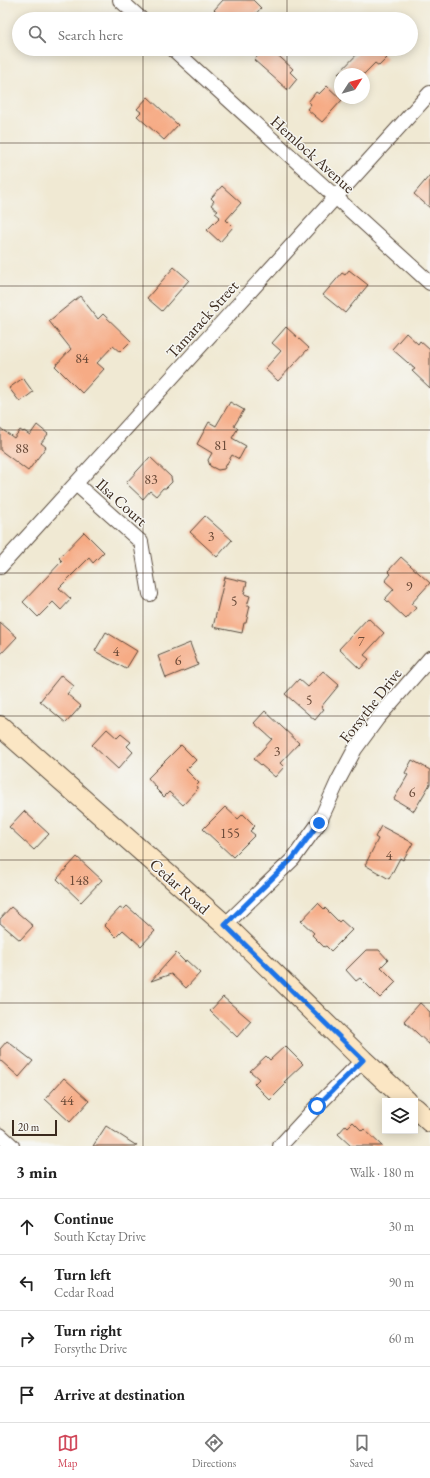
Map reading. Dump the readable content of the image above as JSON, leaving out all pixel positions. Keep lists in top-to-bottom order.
{
  "streets": {
    "street": [
      "Hemlock Avenue",
      "Tamarack Street",
      "Ilsa Court",
      "Forsythe Drive",
      "Cedar Road"
    ]
  },
  "crossings": [
    ["Hemlock Avenue", "Tamarack Street"],
    ["Tamarack Street", "Ilsa Court"],
    ["Forsythe Drive", "Cedar Road"]
  ],
  "house_numbers": [
    "84",
    "81",
    "88",
    "83",
    "3",
    "9",
    "5",
    "7",
    "4",
    "6",
    "5",
    "3",
    "6",
    "155",
    "4",
    "148",
    "44"
  ],
  "scale_bar": "20 m",
  "north": "top right",
  "page": {
    "search": "Search here",
    "scale": "20 m",
    "heading": ["3 min", "Walk · 180 m"],
    "list": [
      ["Continue", "South Ketay Drive", "30 m"],
      ["Turn left", "Cedar Road", "90 m"],
      ["Turn right", "Forsythe Drive", "60 m"],
      "Arrive at destination"
    ],
    "nav": ["Map", "Directions", "Saved"]
  }
}
